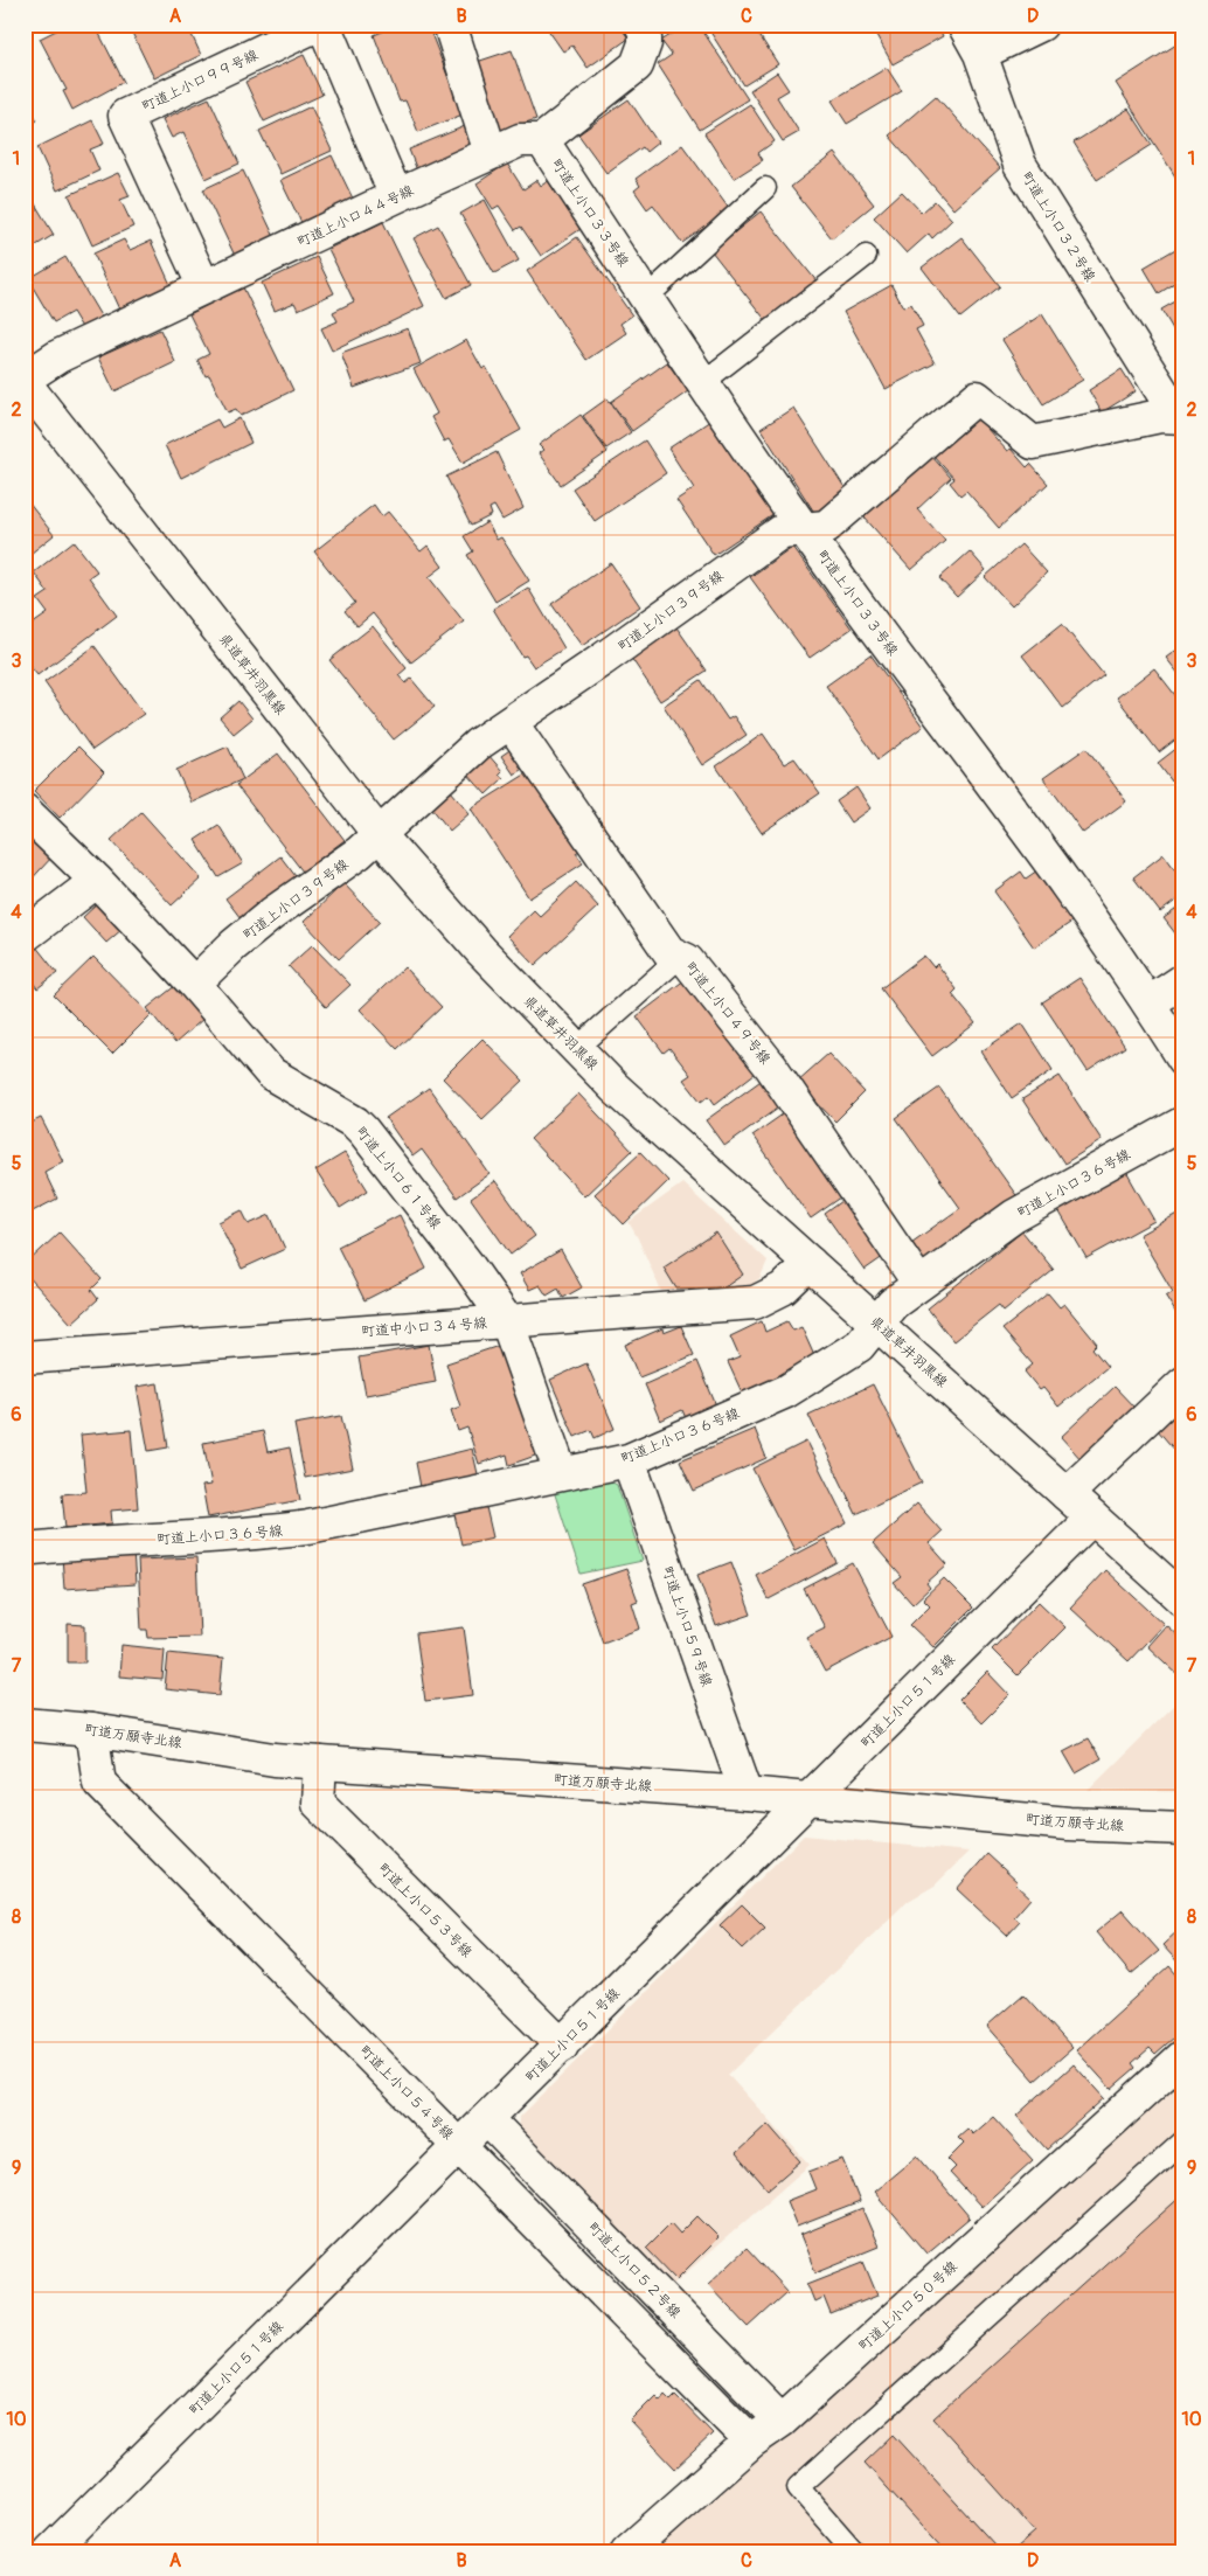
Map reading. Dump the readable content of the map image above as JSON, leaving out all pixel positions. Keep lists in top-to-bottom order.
{
  "streets": {
    "street": [
      "町道上小口９９号線",
      "町道上小口３３号線",
      "町道上小口４４号線",
      "町道上小口３２号線",
      "町道上小口３９号線",
      "県道草井羽黒線",
      "町道上小口４９号線",
      "町道上小口６１号線",
      "町道上小口３６号線",
      "町道中小口３４号線",
      "町道上小口５９号線",
      "町道上小口５１号線",
      "町道万願寺北線",
      "町道上小口５３号線",
      "町道上小口５４号線",
      "町道上小口５２号線",
      "町道上小口５０号線"
    ]
  },
  "crossings": [
    ["町道上小口９９号線", "町道上小口４４号線"],
    ["町道上小口３３号線", "町道上小口４４号線"],
    ["町道上小口３３号線", "町道上小口３９号線"],
    ["町道上小口３９号線", "県道草井羽黒線"],
    ["町道上小口３９号線", "町道上小口４９号線"],
    ["町道上小口３９号線", "町道上小口６１号線"],
    ["県道草井羽黒線", "町道上小口３６号線"],
    ["県道草井羽黒線", "町道中小口３４号線"],
    ["県道草井羽黒線", "町道上小口５１号線"],
    ["町道上小口４９号線", "町道上小口３６号線"],
    ["町道上小口６１号線", "町道上小口３６号線"],
    ["町道上小口６１号線", "町道中小口３４号線"],
    ["町道上小口３６号線", "町道上小口５９号線"],
    ["町道上小口５９号線", "町道万願寺北線"],
    ["町道上小口５１号線", "町道万願寺北線"],
    ["町道上小口５１号線", "町道上小口５３号線"],
    ["町道上小口５１号線", "町道上小口５４号線"],
    ["町道上小口５１号線", "町道上小口５２号線"],
    ["町道万願寺北線", "町道上小口５３号線"],
    ["町道万願寺北線", "町道上小口５４号線"],
    ["町道上小口５４号線", "町道上小口５０号線"],
    ["町道上小口５２号線", "町道上小口５０号線"]
  ],
  "grid": {
    "columns": [
      "A",
      "B",
      "C",
      "D"
    ],
    "rows": [
      "1",
      "2",
      "3",
      "4",
      "5",
      "6",
      "7",
      "8",
      "9",
      "10"
    ]
  }
}
